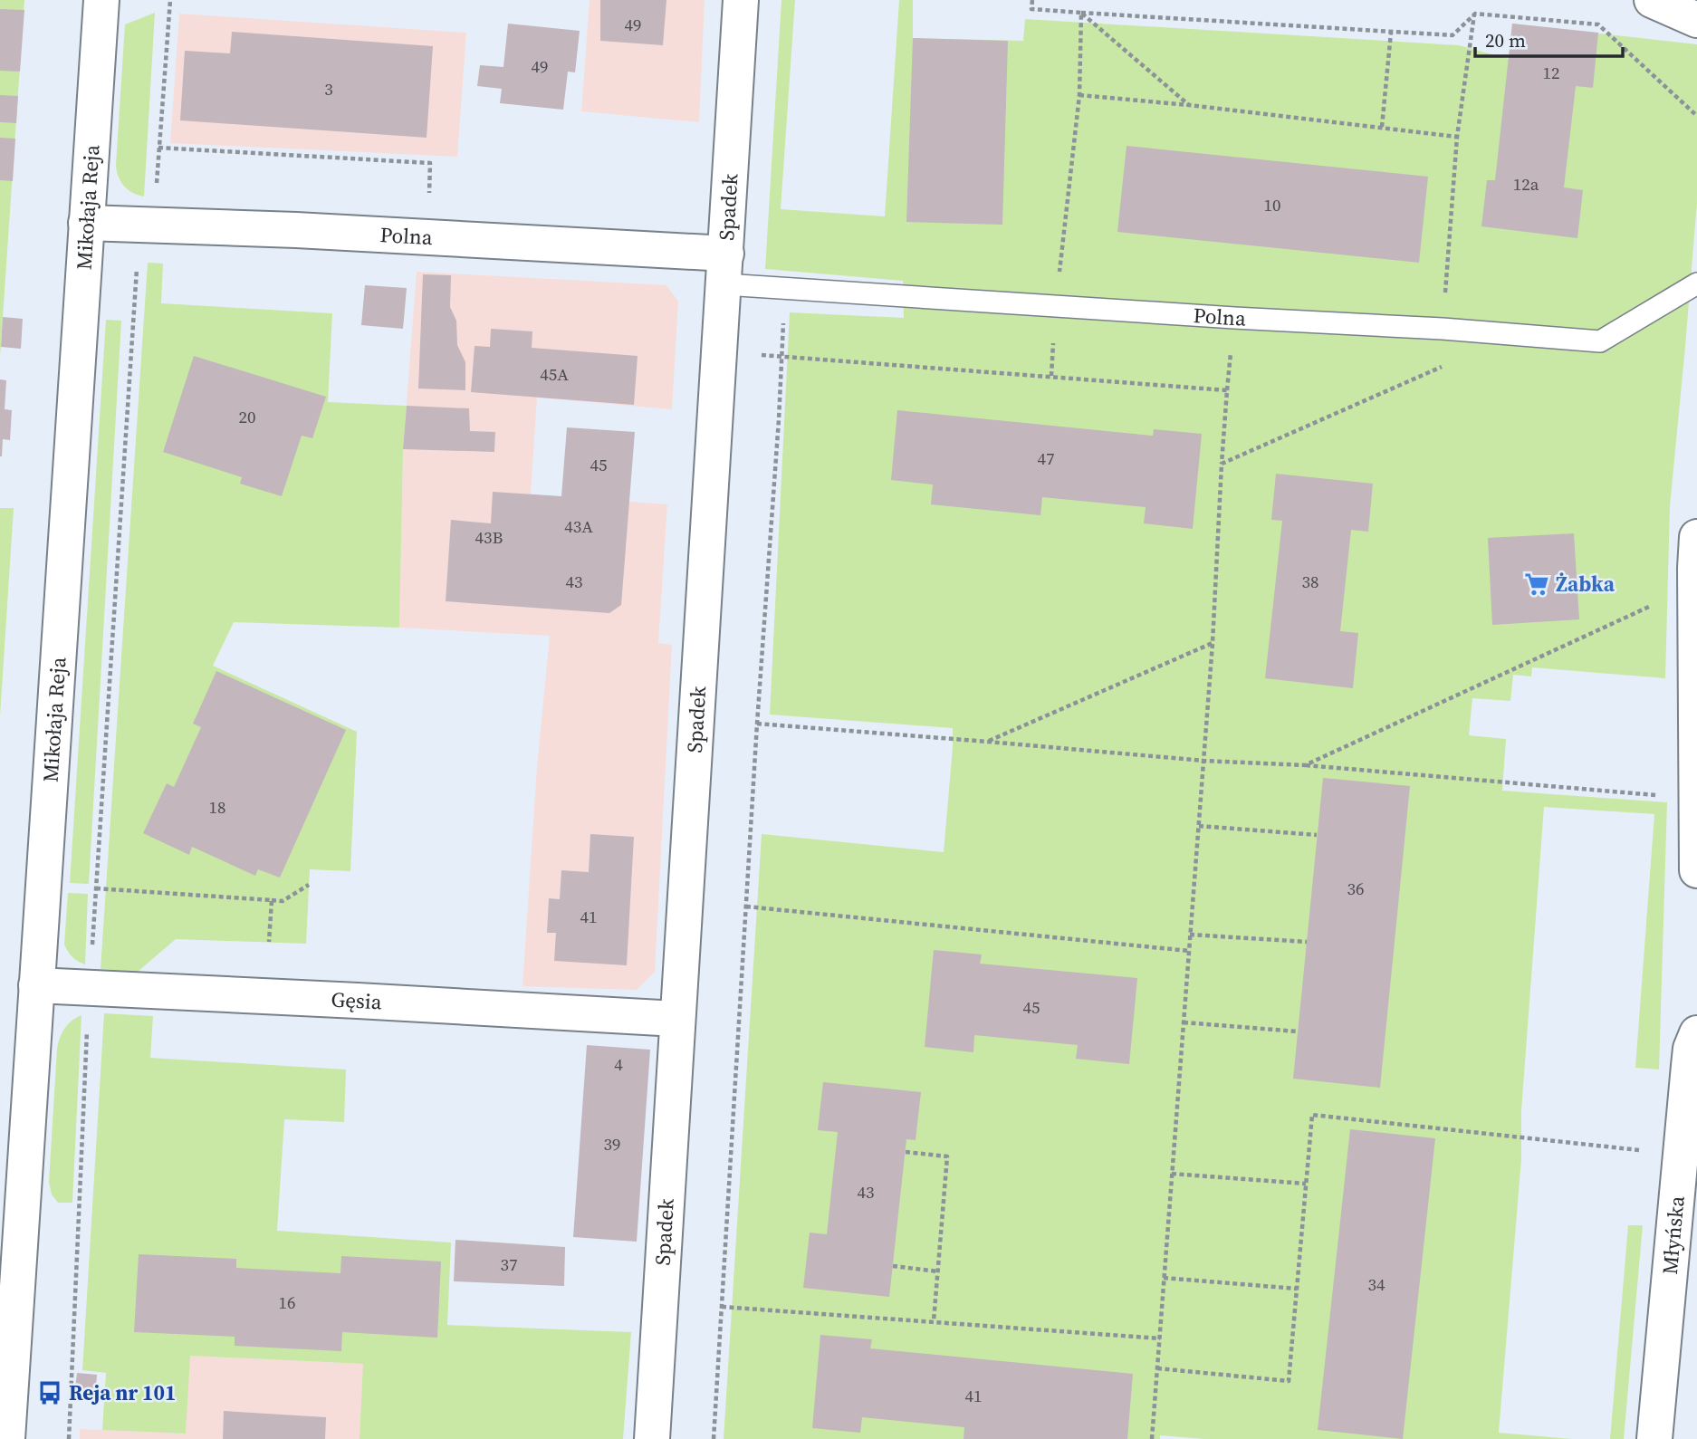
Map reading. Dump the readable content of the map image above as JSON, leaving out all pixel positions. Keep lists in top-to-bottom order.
{
  "streets": {
    "street": [
      "Mikołaja Reja",
      "Spadek",
      "Polna",
      "Gęsia",
      "Młyńska"
    ]
  },
  "crossings": [
    ["Mikołaja Reja", "Polna"],
    ["Mikołaja Reja", "Gęsia"],
    ["Spadek", "Polna"],
    ["Spadek", "Gęsia"]
  ],
  "places": {
    "supermarket": ["Żabka"],
    "bus stop": ["Reja nr 101"]
  },
  "house_numbers": [
    "49",
    "49",
    "12",
    "3",
    "12a",
    "10",
    "45A",
    "20",
    "47",
    "45",
    "43A",
    "43B",
    "43",
    "38",
    "18",
    "36",
    "41",
    "45",
    "4",
    "39",
    "43",
    "37",
    "34",
    "16",
    "41"
  ],
  "scale_bar": "20 m"
}
